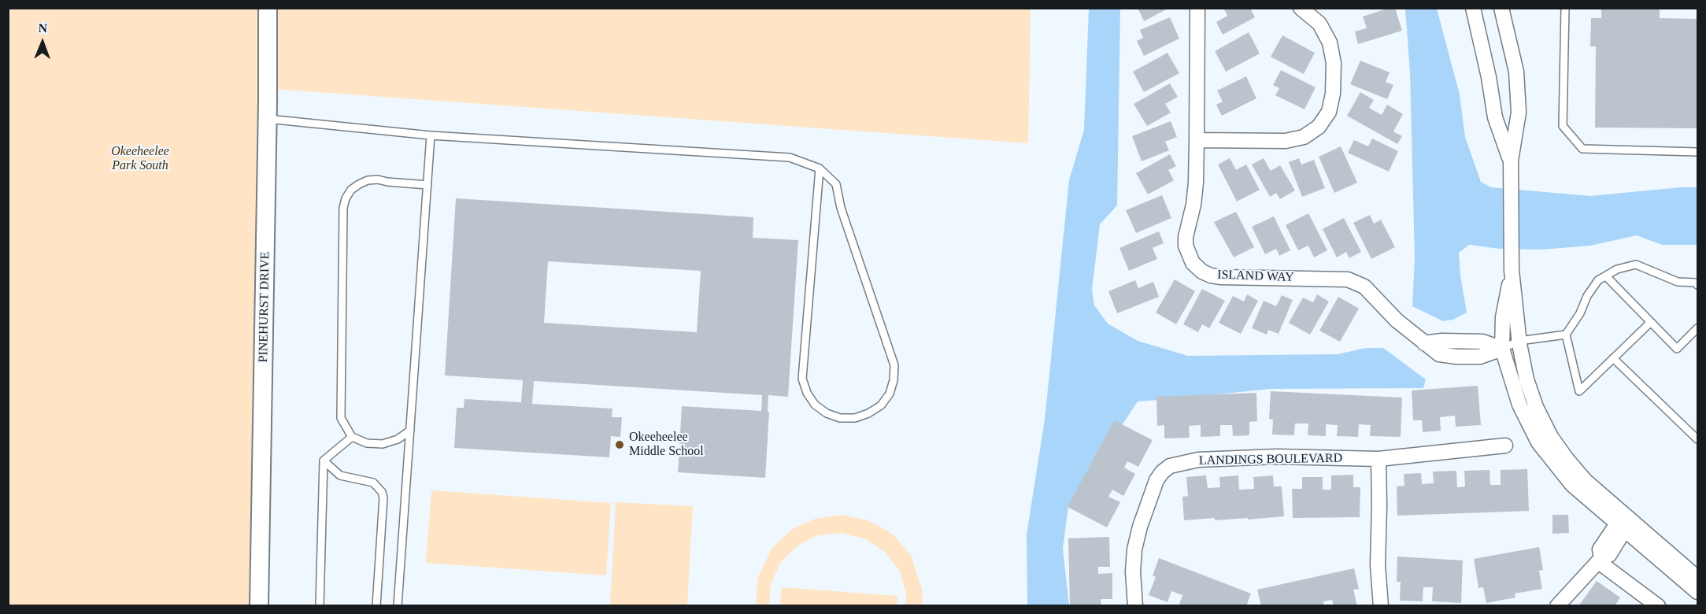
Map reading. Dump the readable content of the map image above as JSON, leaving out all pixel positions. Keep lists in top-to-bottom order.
{
  "streets": {
    "street": ["ISLAND WAY", "PINEHURST DRIVE", "LANDINGS BOULEVARD"]
  },
  "parks": ["Okeeheelee Park South"],
  "places": ["Okeeheelee Middle School"],
  "north": "top"
}
